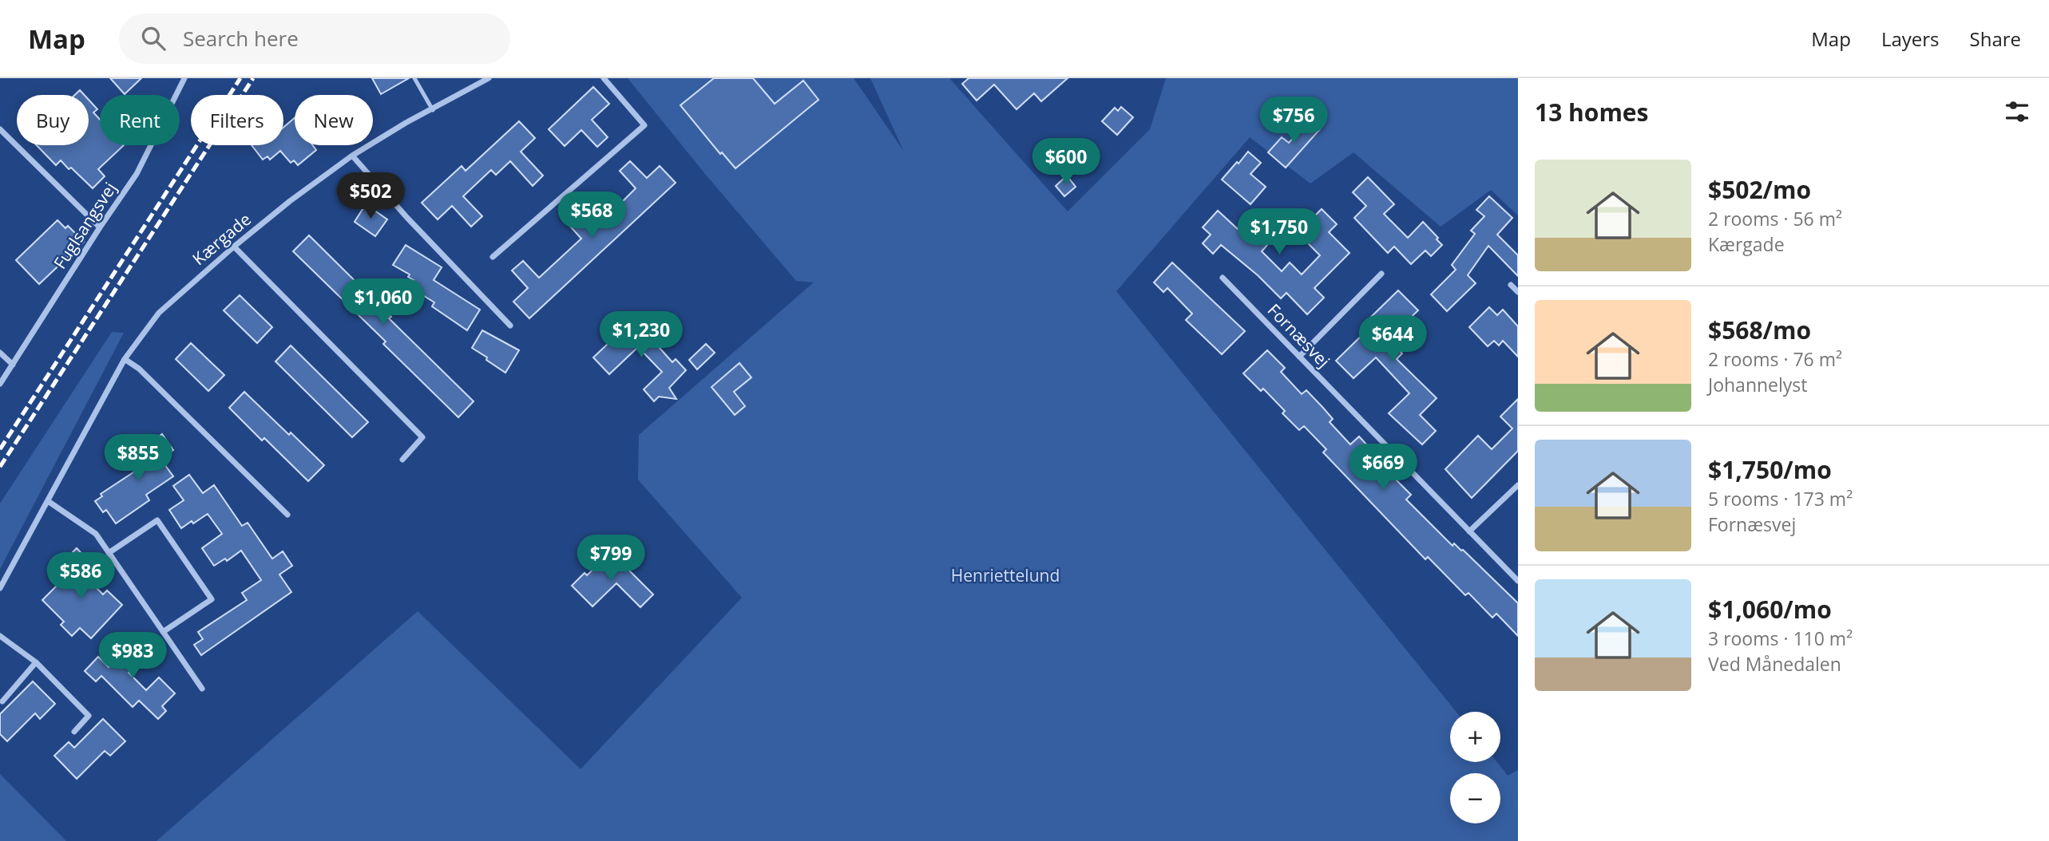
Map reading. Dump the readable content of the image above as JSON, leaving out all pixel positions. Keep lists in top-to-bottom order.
{
  "streets": {
    "street": ["Fuglsangsvej", "Kærgade", "Fornæsvej"]
  },
  "parks": ["Henriettelund"],
  "page": {
    "header": "Map",
    "search": "Search here",
    "nav": ["Map", "Layers", "Share"],
    "heading": "13 homes",
    "chip": [
      "Buy",
      "Rent",
      "Filters",
      "New"
    ],
    "price": [
      "$756",
      "$600",
      "$502",
      "$568",
      "$1,750",
      "$1,060",
      "$1,230",
      "$644",
      "$855",
      "$669",
      "$799",
      "$586",
      "$983"
    ],
    "list": [
      {
        "name": "$502/mo",
        "note": "2 rooms · 56 m² · Kærgade"
      },
      {
        "name": "$568/mo",
        "note": "2 rooms · 76 m² · Johannelyst"
      },
      {
        "name": "$1,750/mo",
        "note": "5 rooms · 173 m² · Fornæsvej"
      },
      {
        "name": "$1,060/mo",
        "note": "3 rooms · 110 m² · Ved Månedalen"
      }
    ],
    "map_buttons": ["+", "−"]
  }
}
